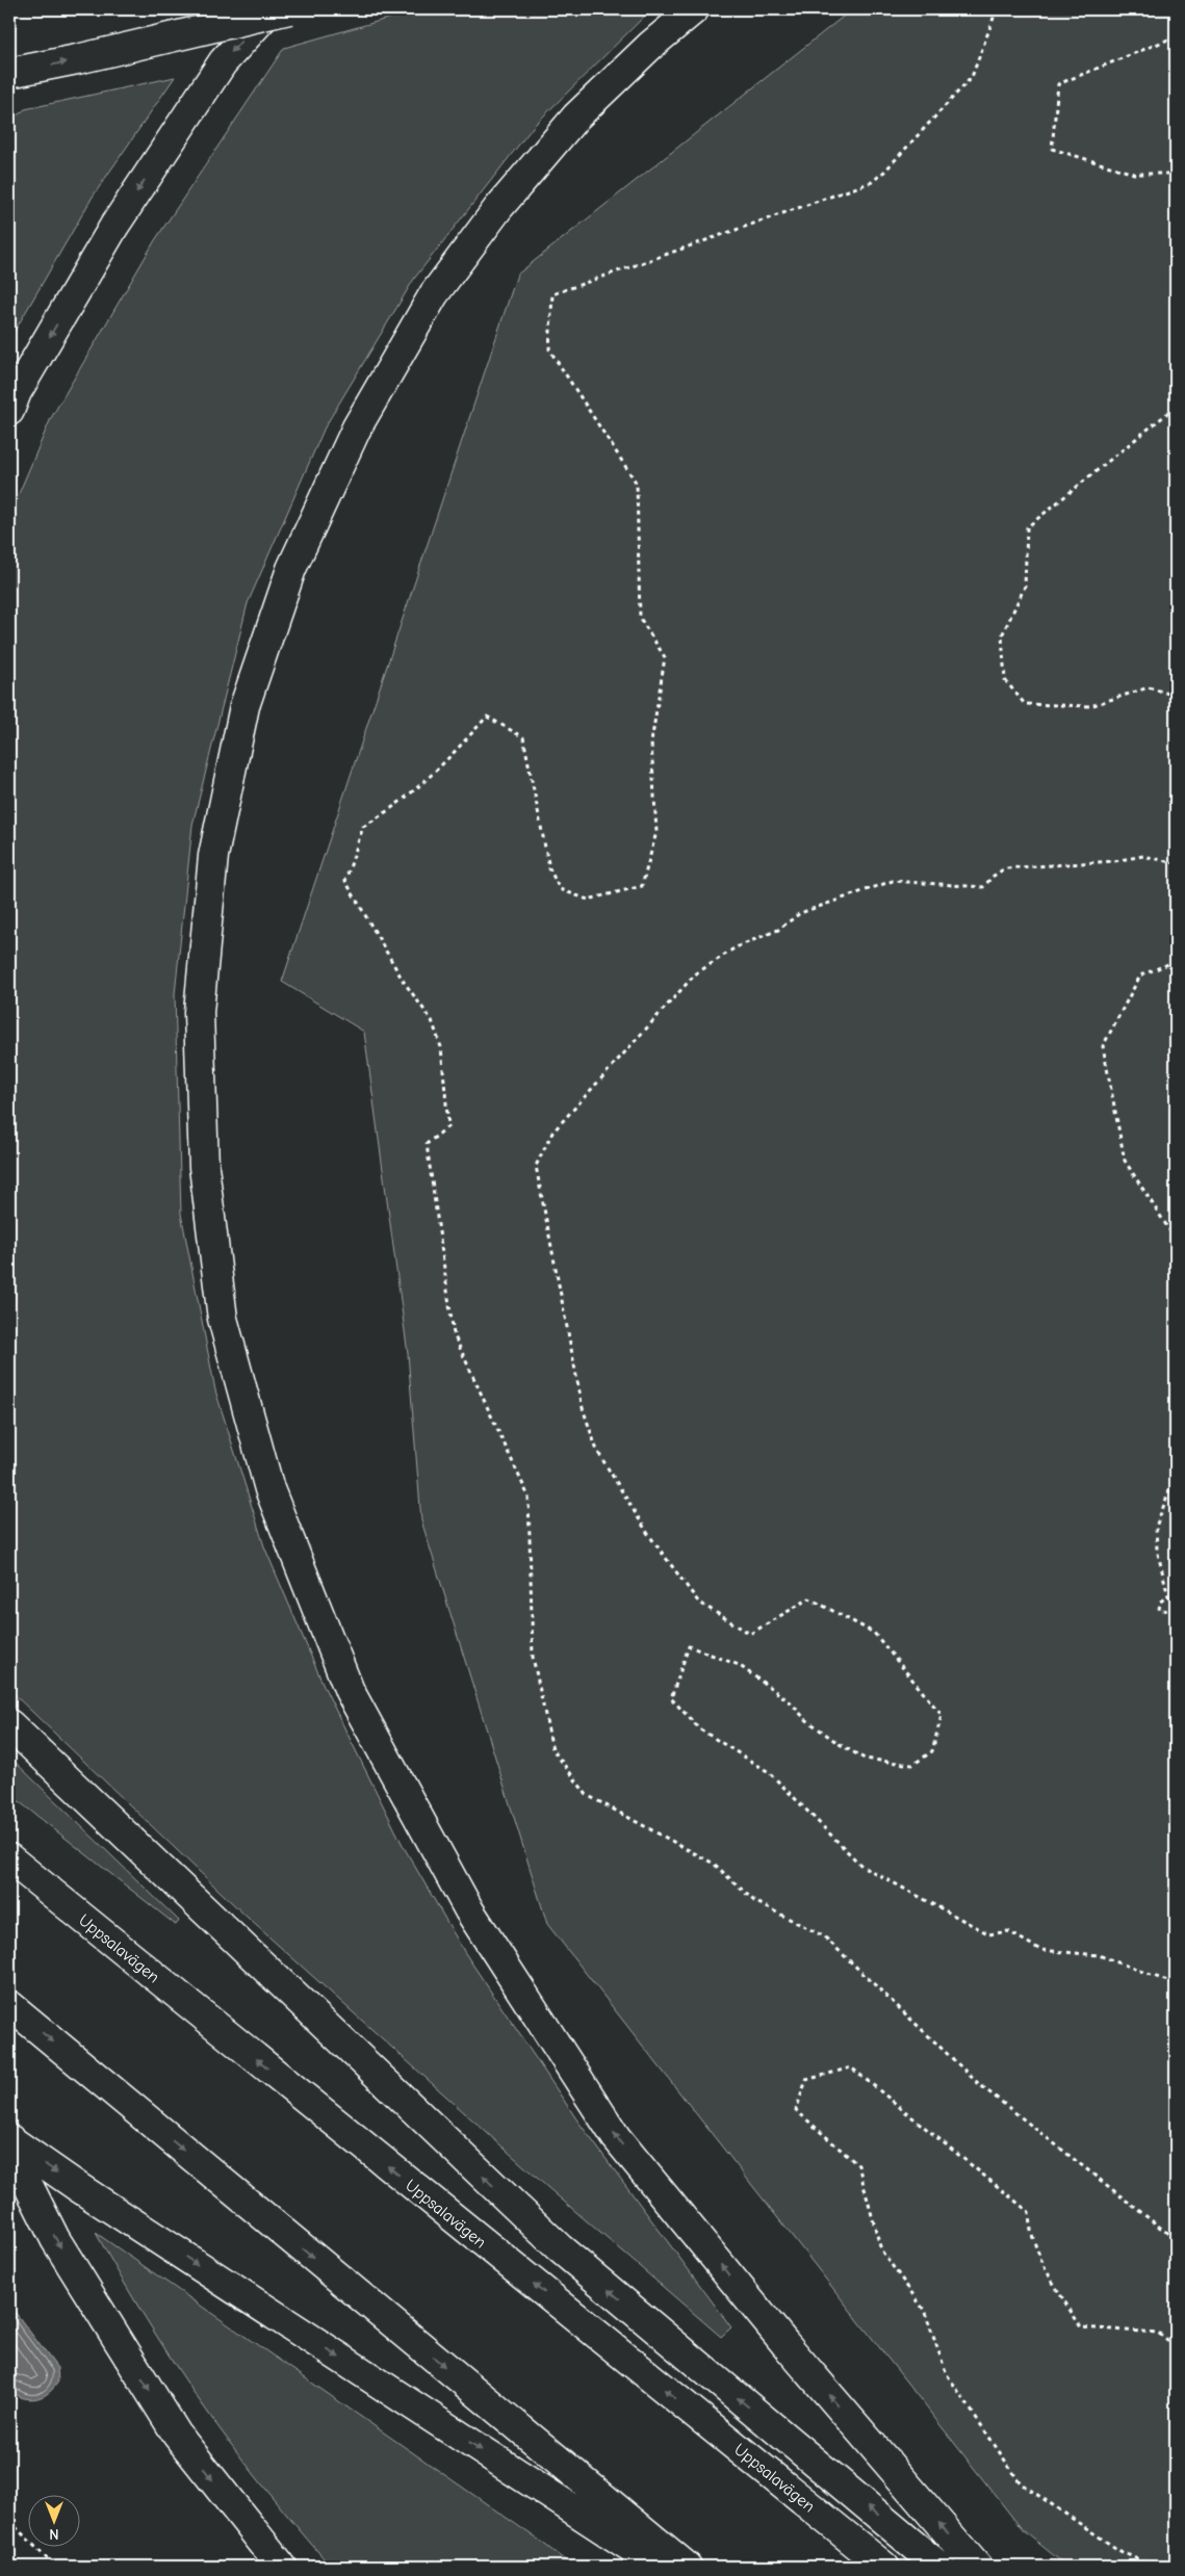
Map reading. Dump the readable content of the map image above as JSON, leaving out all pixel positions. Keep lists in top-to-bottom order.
{
  "streets": {
    "highway": ["Uppsalavägen"]
  },
  "north": "bottom"
}
